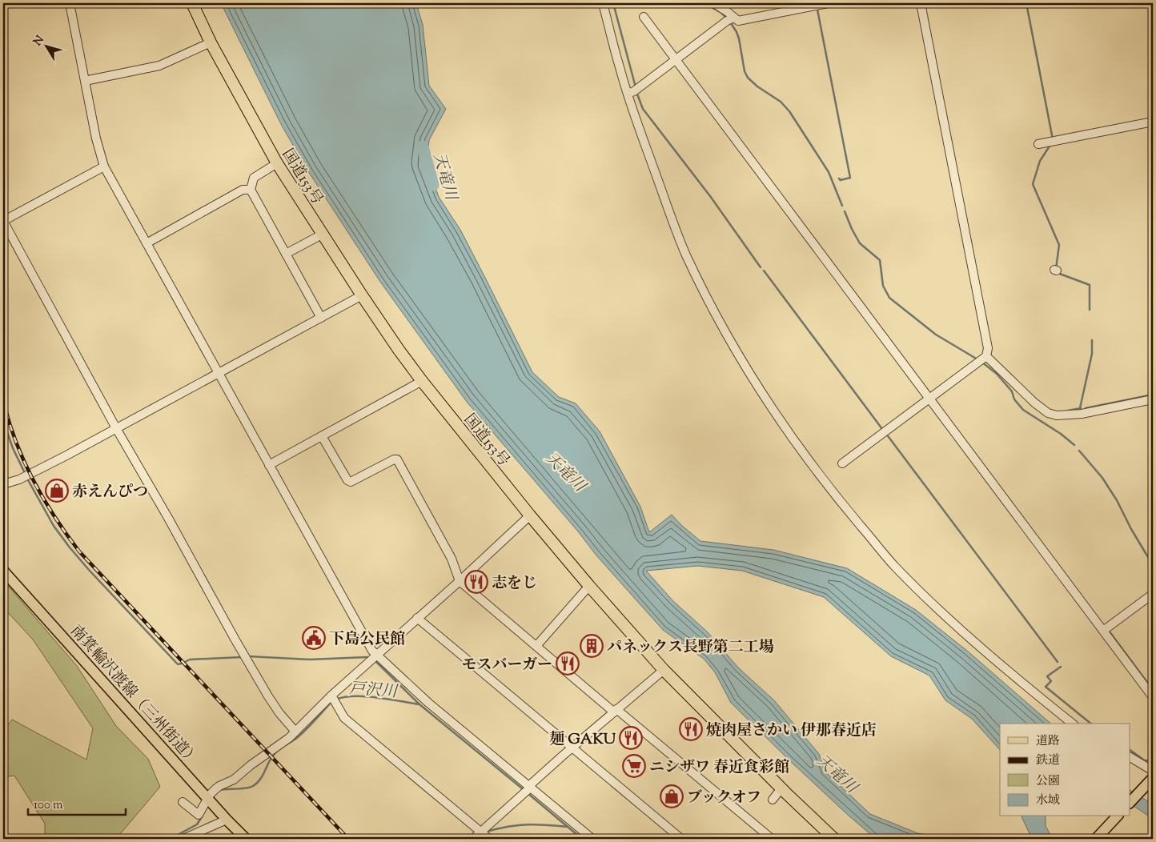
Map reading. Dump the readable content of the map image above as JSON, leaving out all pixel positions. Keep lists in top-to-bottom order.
{
  "streets": {
    "highway": ["国道153号"],
    "main road": ["南箕輪沢渡線（三州街道）"]
  },
  "water": ["天竜川", "戸沢川"],
  "places": {
    "shop": ["赤えんぴつ", "ブックオフ"],
    "restaurant": [
      "志をじ",
      "モスバーガー",
      "焼肉屋さかい 伊那春近店",
      "麺 GAKU"
    ],
    "public building": ["下島公民館"],
    "building": ["パネックス長野第二工場"],
    "supermarket": ["ニシザワ 春近食彩館"]
  },
  "legend": [
    "道路",
    "鉄道",
    "公園",
    "水域"
  ],
  "scale_bar": "100 m",
  "north": "top left"
}
